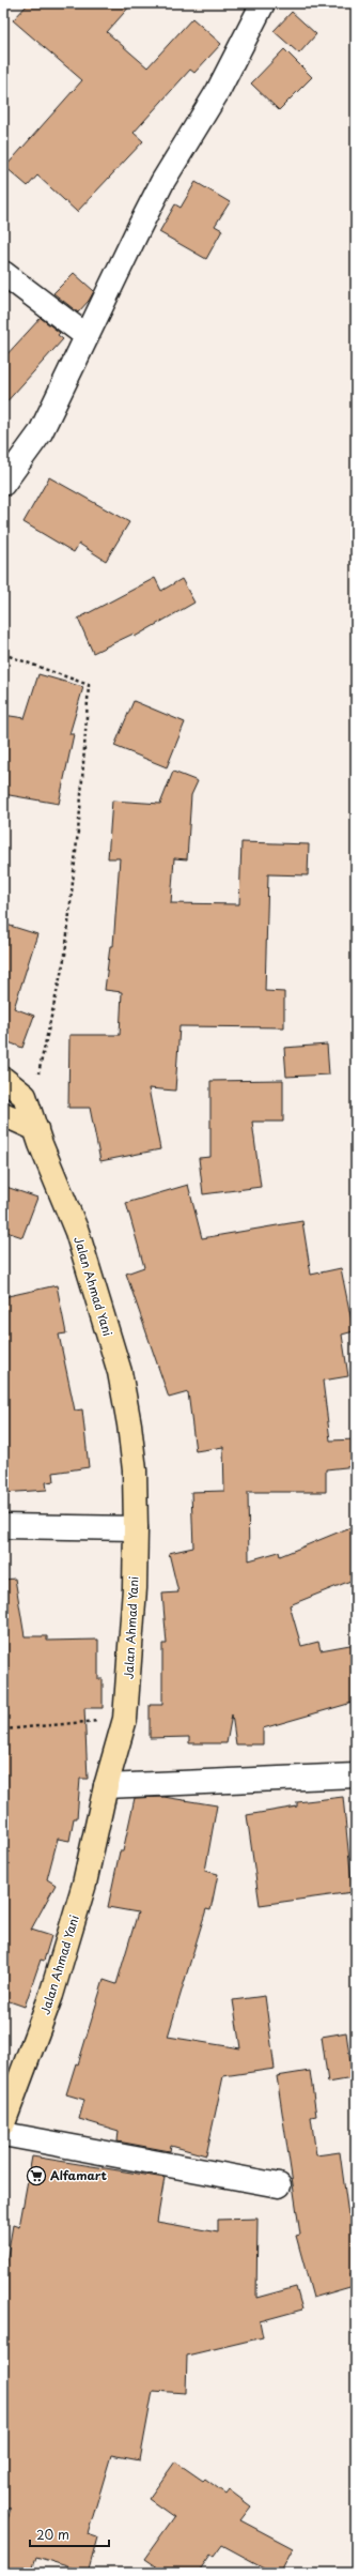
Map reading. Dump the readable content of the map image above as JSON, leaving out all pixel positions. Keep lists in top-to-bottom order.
{
  "streets": {
    "highway": ["Jalan Ahmad Yani"]
  },
  "places": {
    "supermarket": ["Alfamart"]
  },
  "scale_bar": "20 m"
}
